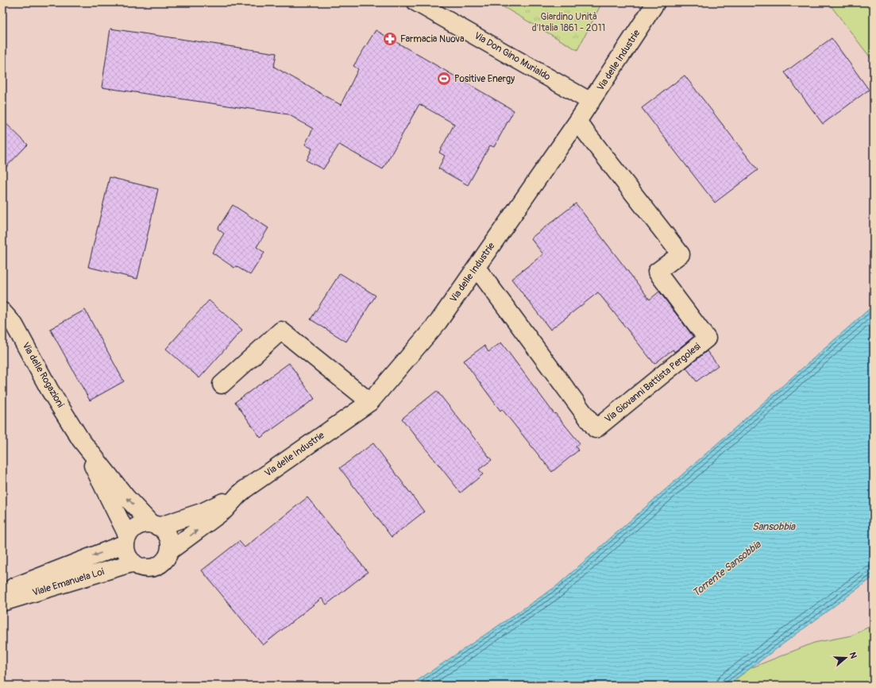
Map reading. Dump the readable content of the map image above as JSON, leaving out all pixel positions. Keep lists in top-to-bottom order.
{
  "streets": {
    "street": [
      "Via Don Gino Murialdo",
      "Via delle Industrie",
      "Via delle Rogazioni",
      "Via Giovanni Battista Pergolesi",
      "Viale Emanuela Loi"
    ]
  },
  "crossings": [
    ["Via Don Gino Murialdo", "Via delle Industrie"],
    ["Via delle Industrie", "Via delle Rogazioni"],
    ["Via delle Industrie", "Via Giovanni Battista Pergolesi"],
    ["Via delle Industrie", "Viale Emanuela Loi"],
    ["Via delle Rogazioni", "Viale Emanuela Loi"]
  ],
  "water": ["Sansobbia", "Torrente Sansobbia"],
  "parks": ["Giardino Unità d'Italia 1861 - 2011"],
  "places": {
    "pharmacy": ["Farmacia Nuova"],
    "sports": ["Positive Energy"]
  },
  "north": "right"
}
